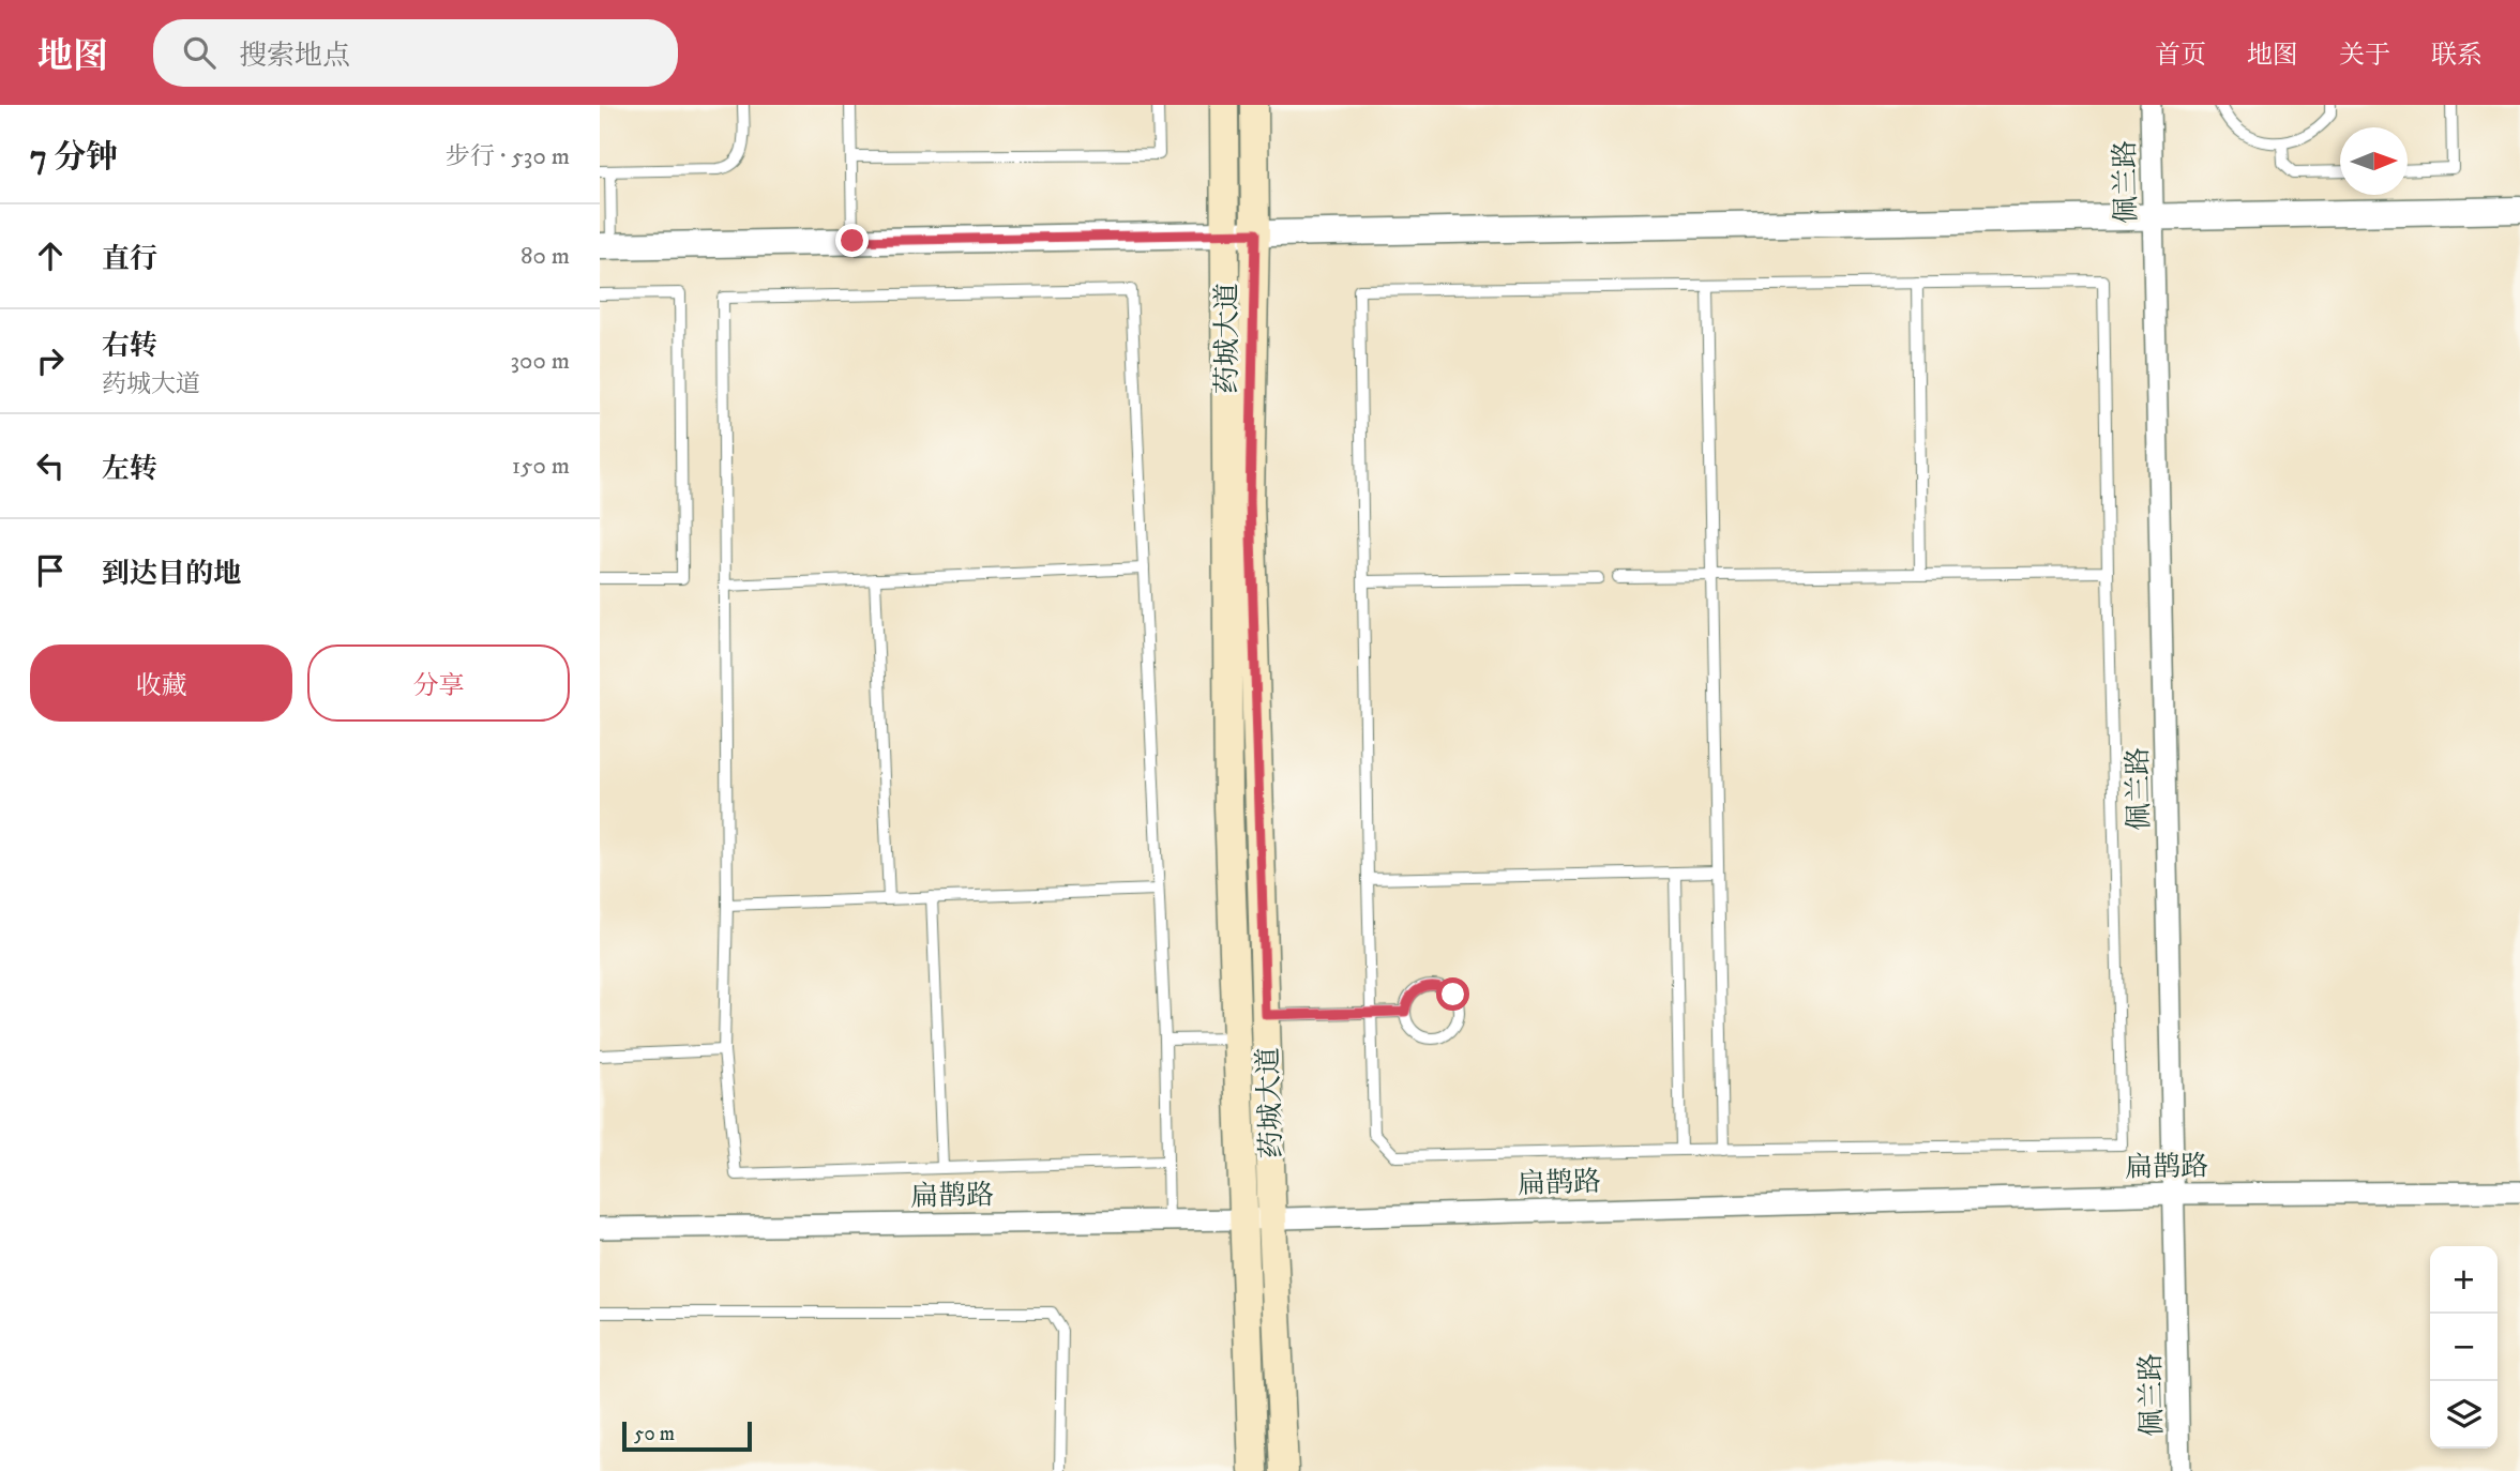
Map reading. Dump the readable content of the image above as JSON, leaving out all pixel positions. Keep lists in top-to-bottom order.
{
  "streets": {
    "main road": ["药城大道"],
    "street": ["佩兰路", "扁鹊路"]
  },
  "crossings": [
    ["佩兰路", "扁鹊路"],
    ["药城大道", "扁鹊路"]
  ],
  "scale_bar": "50 m",
  "north": "right",
  "page": {
    "header": "地图",
    "search": "搜索地点",
    "nav": [
      "首页",
      "地图",
      "关于",
      "联系"
    ],
    "heading": ["7 分钟", "步行 · 530 m"],
    "list": [
      ["直行", "80 m"],
      ["右转", "药城大道", "300 m"],
      ["左转", "150 m"],
      "到达目的地"
    ],
    "buttons": ["收藏", "分享"],
    "map_buttons": ["+", "−"],
    "scale": "50 m"
  }
}
